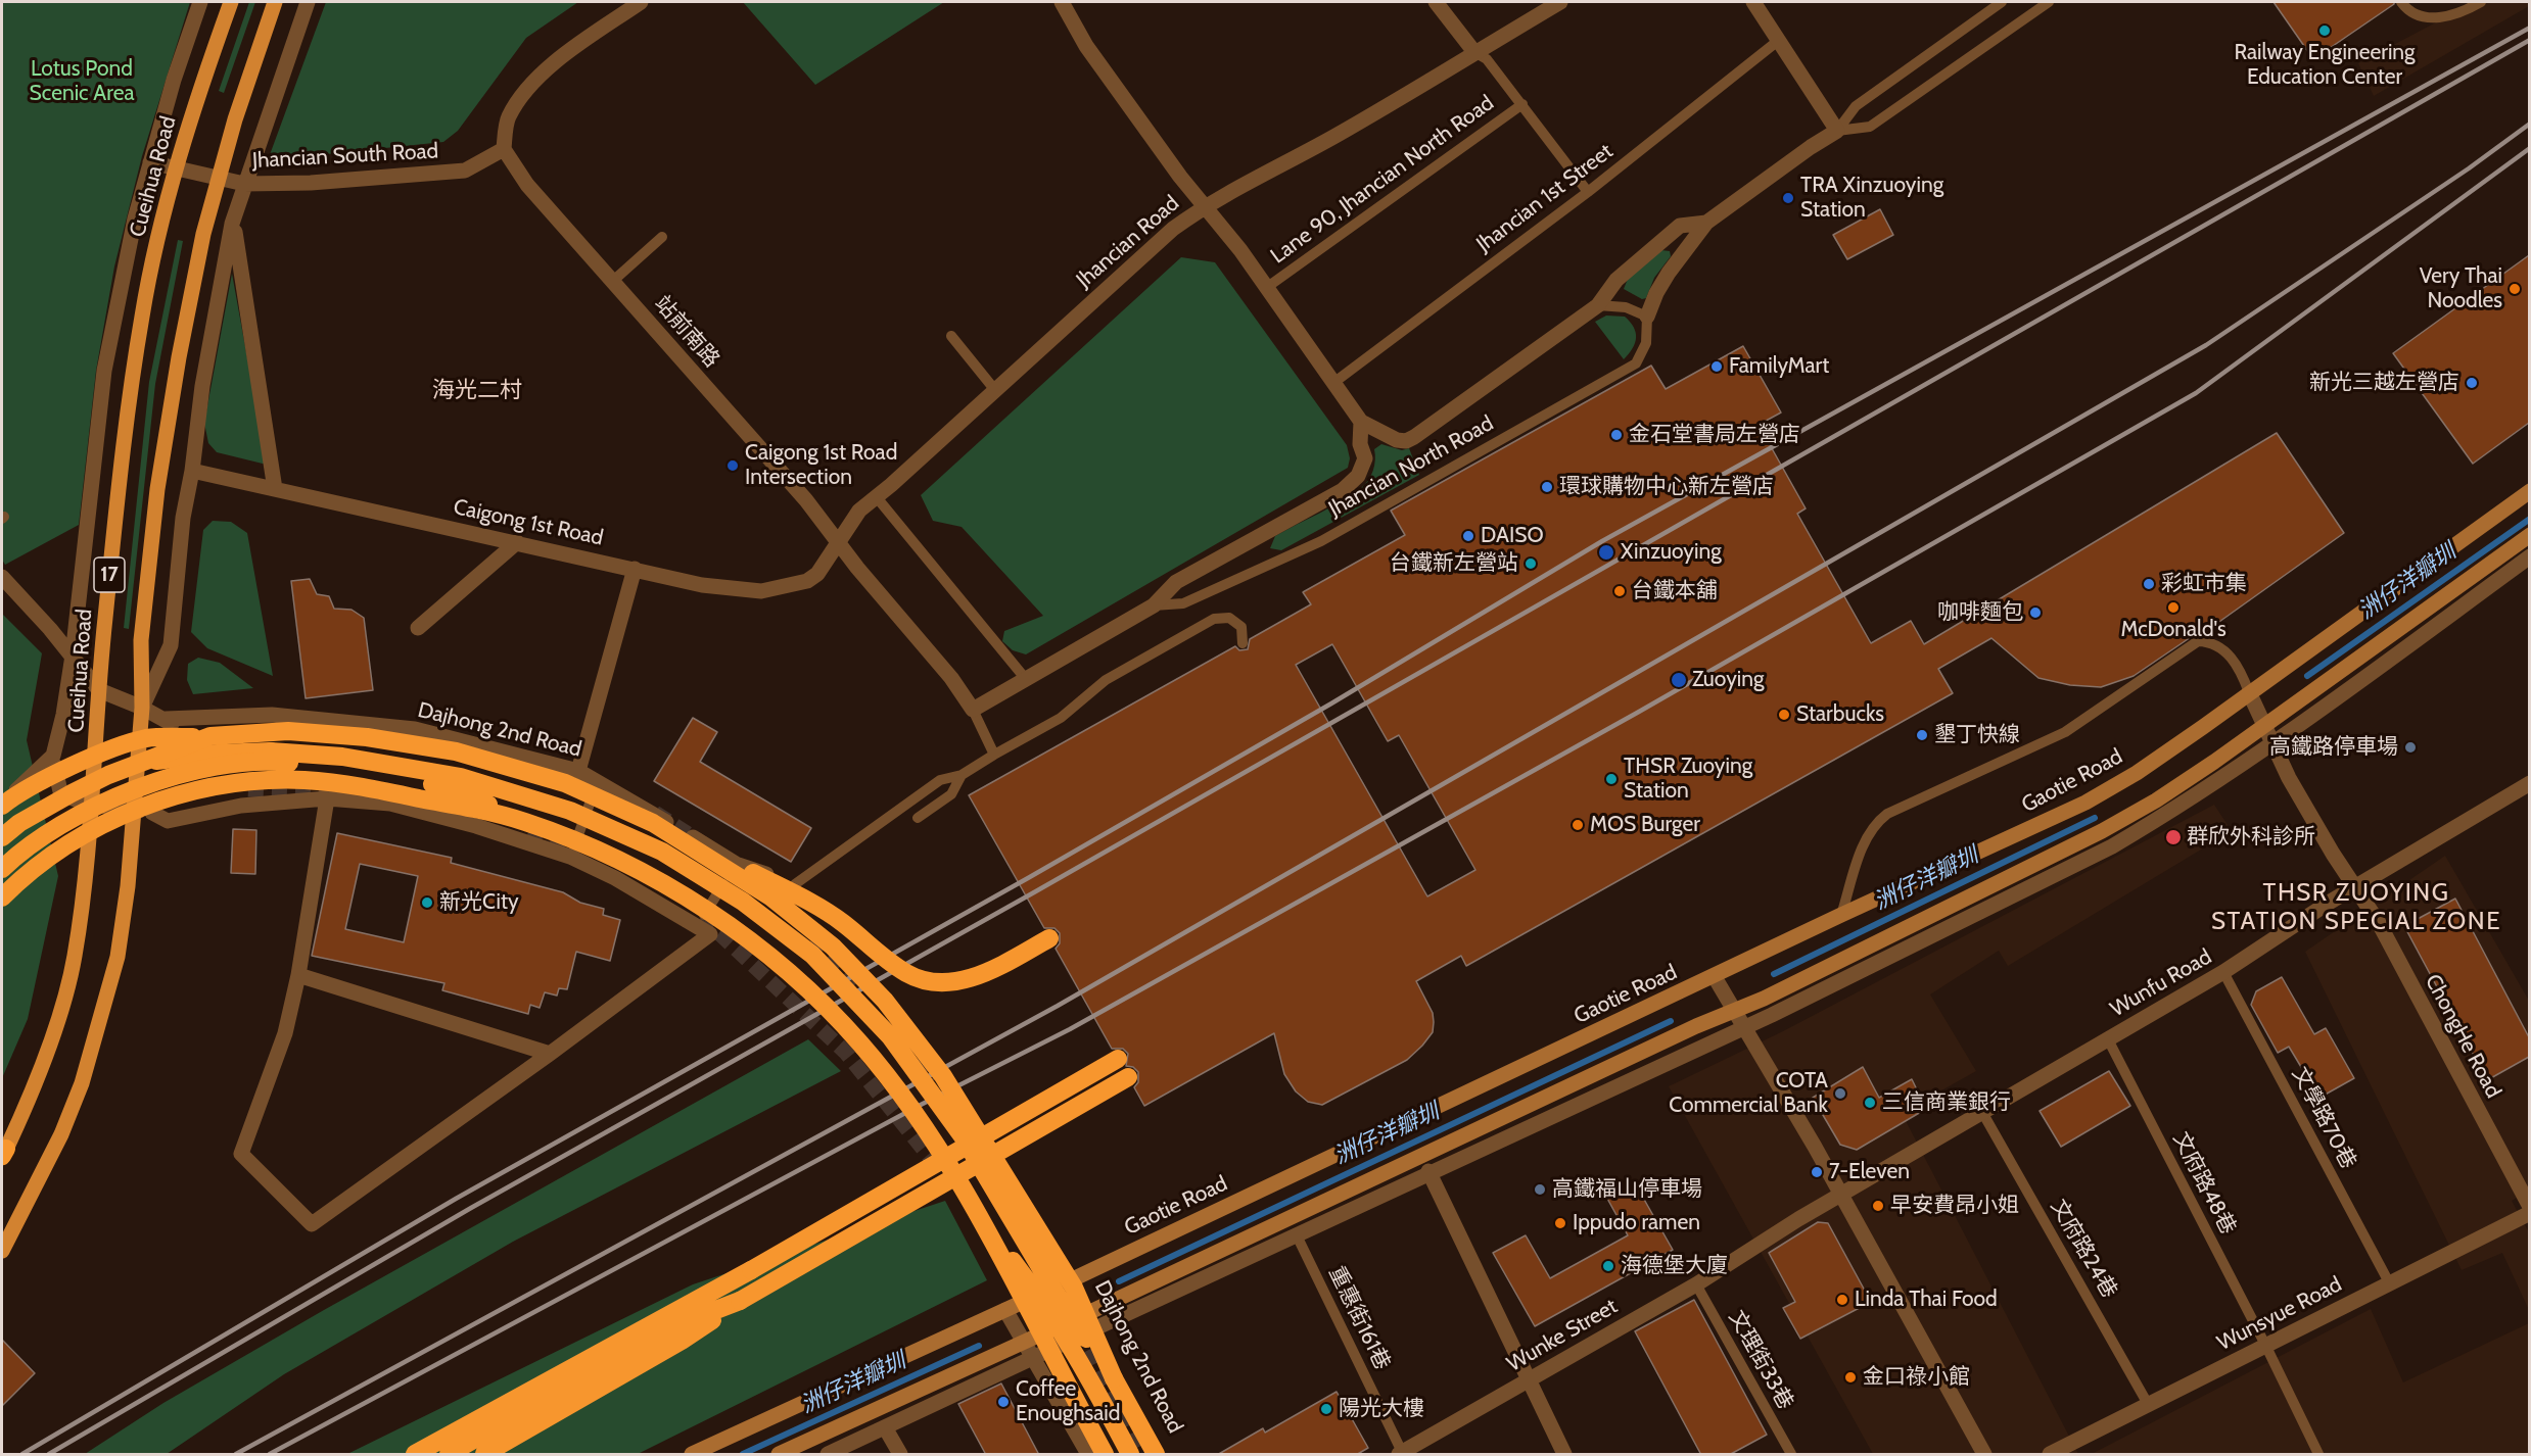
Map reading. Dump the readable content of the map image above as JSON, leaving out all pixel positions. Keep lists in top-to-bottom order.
{
  "streets": {
    "main road": ["Cueihua Road", "17"],
    "street": [
      "Jhancian South Road",
      "Jhancian Road",
      "站前南路",
      "Jhancian North Road",
      "Caigong 1st Road",
      "Dajhong 2nd Road",
      "Gaotie Road",
      "Wunfu Road",
      "ChongHe Road",
      "Wunsyue Road",
      "Wunke Street"
    ],
    "lane": [
      "Lane 90, Jhancian North Road",
      "Jhancian 1st Street",
      "文學路70巷",
      "文府路48巷",
      "文府路24巷",
      "重惠街161巷",
      "文理街33巷"
    ]
  },
  "crossings": [
    ["Jhancian South Road", "Cueihua Road"],
    ["Jhancian South Road", "站前南路"],
    ["Jhancian South Road", "17"],
    ["Lane 90, Jhancian North Road", "Jhancian North Road"],
    ["Jhancian 1st Street", "Jhancian North Road"],
    ["Jhancian Road", "站前南路"],
    ["Jhancian Road", "Jhancian North Road"],
    ["Jhancian Road", "Caigong 1st Road"],
    ["站前南路", "Caigong 1st Road"],
    ["Dajhong 2nd Road", "Gaotie Road"],
    ["Wunfu Road", "ChongHe Road"],
    ["Wunfu Road", "文學路70巷"],
    ["Wunfu Road", "文府路48巷"],
    ["Wunfu Road", "文府路24巷"],
    ["Wunfu Road", "Wunke Street"],
    ["文學路70巷", "Wunsyue Road"],
    ["文府路48巷", "Wunsyue Road"],
    ["文府路24巷", "Wunsyue Road"],
    ["重惠街161巷", "Wunke Street"],
    ["Wunke Street", "文理街33巷"]
  ],
  "districts": ["海光二村", "THSR ZUOYING STATION SPECIAL ZONE"],
  "water": ["洲仔洋瓣圳"],
  "parks": ["Lotus Pond Scenic Area"],
  "places": [
    "Railway Engineering Education Center",
    "TRA Xinzuoying Station",
    "Very Thai Noodles",
    "FamilyMart",
    "新光三越左營店",
    "金石堂書局左營店",
    "Caigong 1st Road Intersection",
    "環球購物中心新左營店",
    "DAISO",
    "Xinzuoying",
    "台鐵新左營站",
    "彩虹市集",
    "台鐵本舖",
    "McDonald's",
    "咖啡麵包",
    "Zuoying",
    "Starbucks",
    "墾丁快線",
    "高鐵路停車場",
    "THSR Zuoying Station",
    "MOS Burger",
    "群欣外科診所",
    "新光City",
    "COTA Commercial Bank",
    "三信商業銀行",
    "7-Eleven",
    "高鐵福山停車場",
    "早安費昂小姐",
    "Ippudo ramen",
    "海德堡大廈",
    "Linda Thai Food",
    "金口祿小館",
    "Coffee Enoughsaid",
    "陽光大樓"
  ]
}
